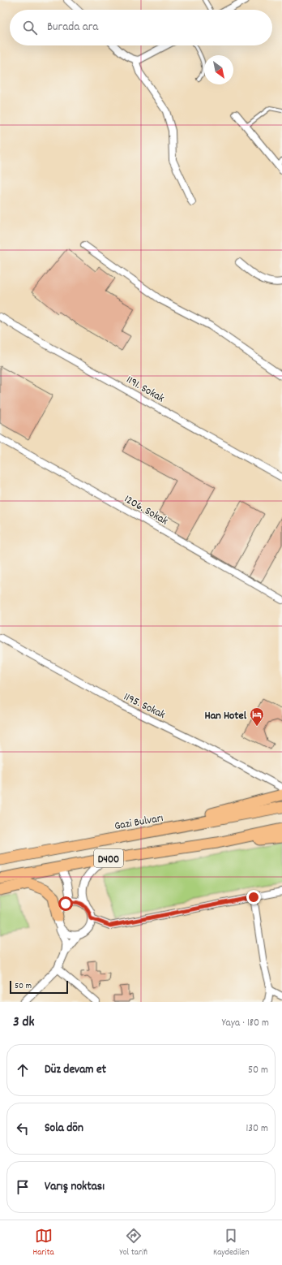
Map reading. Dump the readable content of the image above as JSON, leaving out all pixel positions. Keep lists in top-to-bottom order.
{
  "streets": {
    "highway": ["Gazi Bulvarı", "D400"],
    "street": ["1191. Sokak", "1206. Sokak", "1195. Sokak"]
  },
  "places": {
    "hotel": ["Han Hotel"]
  },
  "scale_bar": "50 m",
  "north": "bottom right",
  "page": {
    "search": "Burada ara",
    "scale": "50 m",
    "heading": ["3 dk", "Yaya · 180 m"],
    "list": [
      ["Düz devam et", "50 m"],
      ["Sola dön", "130 m"],
      "Varış noktası"
    ],
    "nav": ["Harita", "Yol tarifi", "Kaydedilen"]
  }
}
